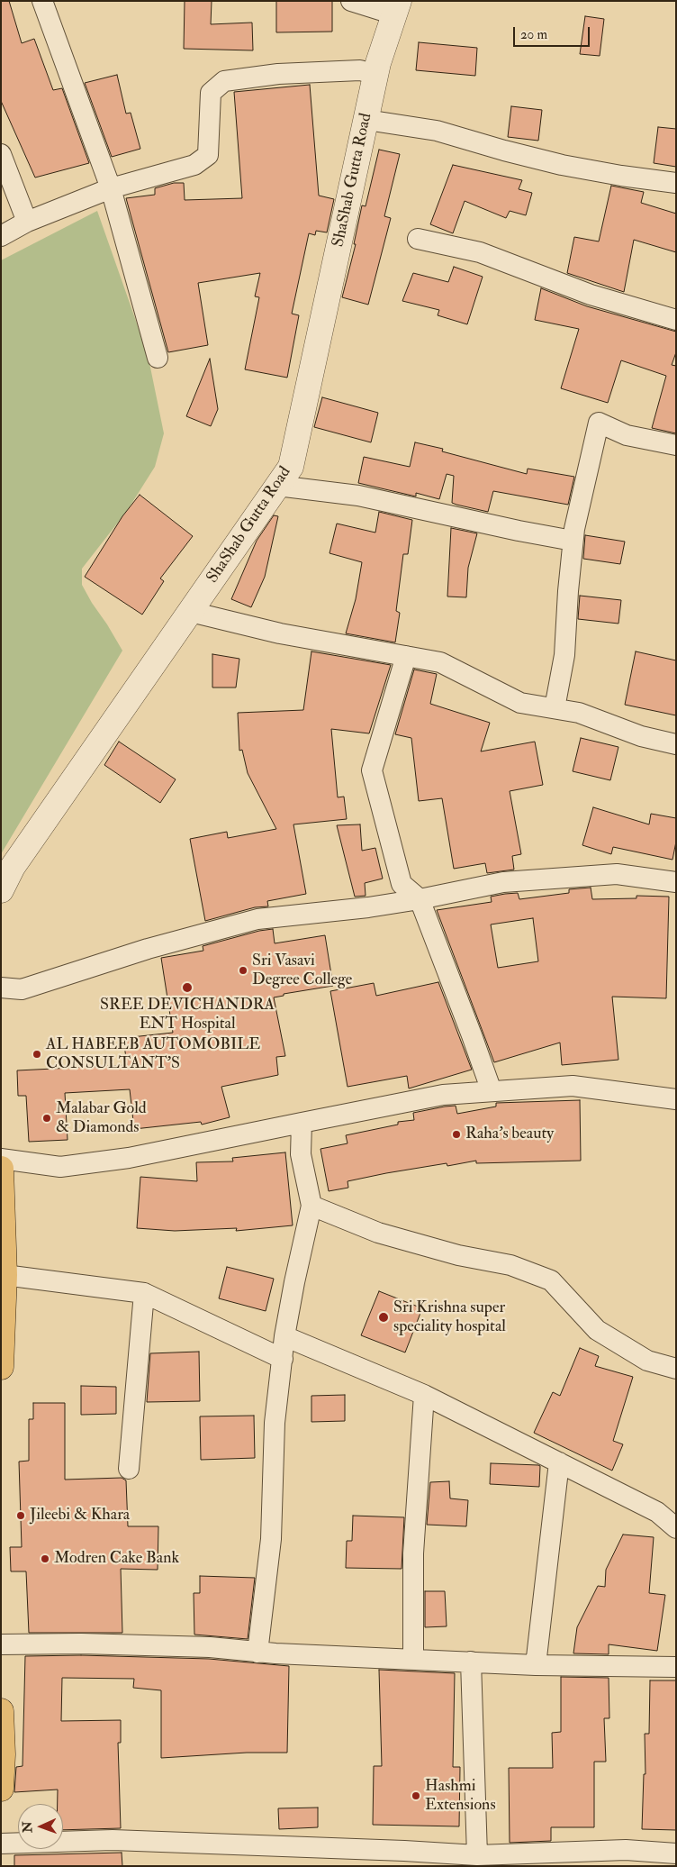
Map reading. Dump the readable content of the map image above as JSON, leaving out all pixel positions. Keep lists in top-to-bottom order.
{
  "streets": {
    "street": ["ShaShab Gutta Road"]
  },
  "places": [
    "Sri Vasavi Degree College",
    "SREE DEVICHANDRA ENT Hospital",
    "AL HABEEB AUTOMOBILE CONSULTANT'S",
    "Malabar Gold & Diamonds",
    "Raha's beauty",
    "Sri Krishna super speciality hospital",
    "Jileebi & Khara",
    "Modren Cake Bank",
    "Hashmi Extensions"
  ],
  "scale_bar": "20 m",
  "north": "left"
}
